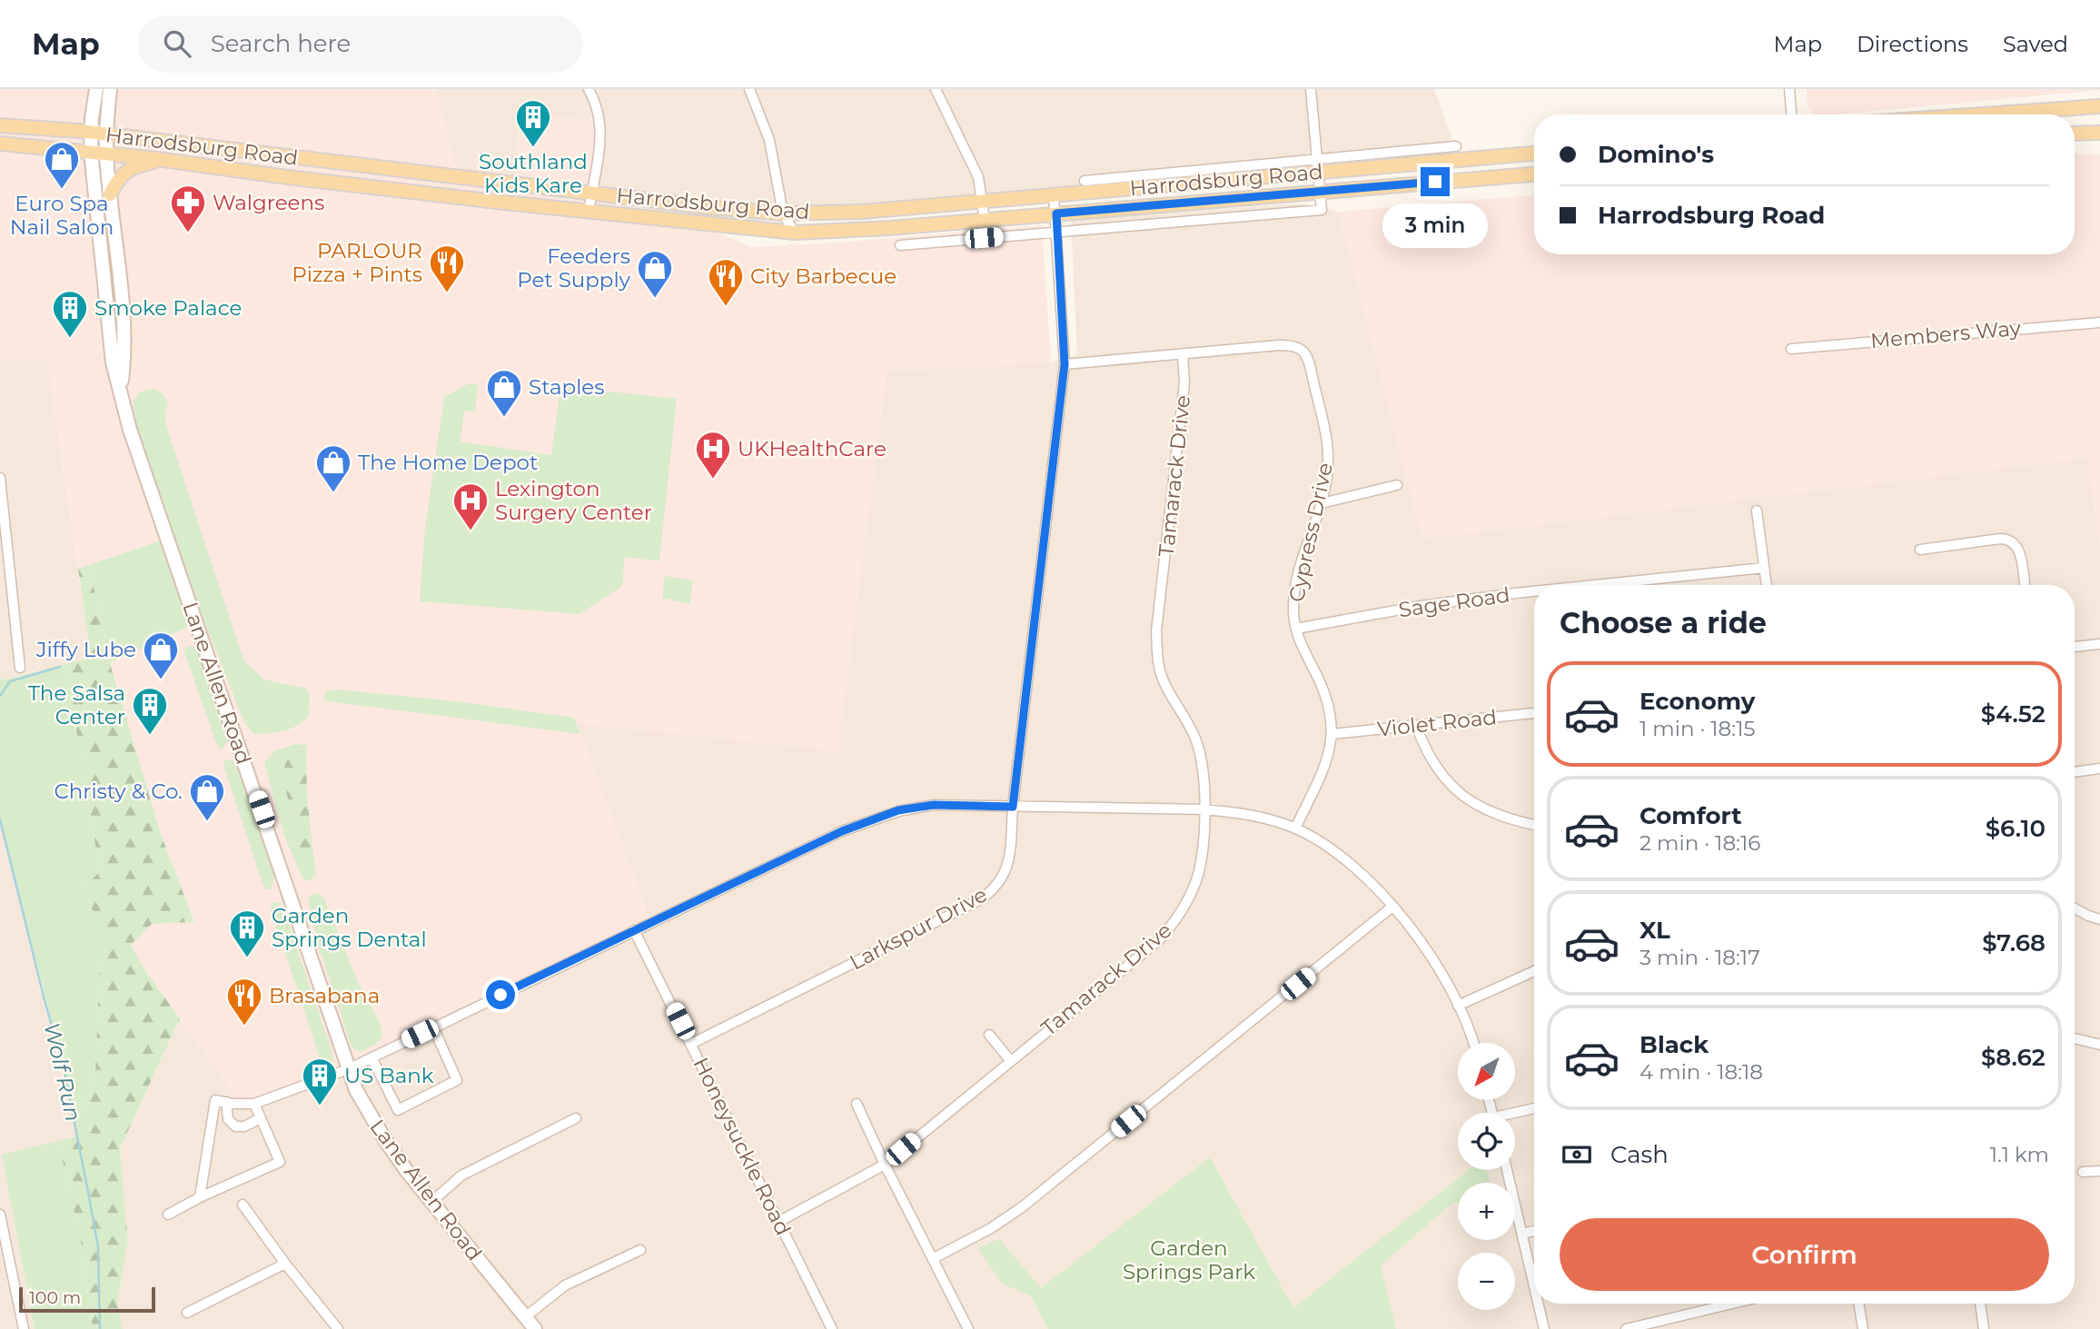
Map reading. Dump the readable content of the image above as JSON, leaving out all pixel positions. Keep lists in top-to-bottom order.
{
  "streets": {
    "main road": ["Harrodsburg Road", "Lane Allen Road"],
    "street": [
      "Members Way",
      "Tamarack Drive",
      "Cypress Drive",
      "Sage Road",
      "Violet Road",
      "Larkspur Drive",
      "Honeysuckle Road"
    ]
  },
  "crossings": [
    ["Harrodsburg Road", "Lane Allen Road"],
    ["Harrodsburg Road", "Larkspur Drive"],
    ["Tamarack Drive", "Cypress Drive"],
    ["Tamarack Drive", "Honeysuckle Road"],
    ["Cypress Drive", "Sage Road"],
    ["Cypress Drive", "Violet Road"],
    ["Cypress Drive", "Larkspur Drive"],
    ["Larkspur Drive", "Honeysuckle Road"]
  ],
  "water": ["Wolf Run"],
  "parks": ["Garden Springs Park"],
  "places": {
    "building": [
      "Southland Kids Kare",
      "Smoke Palace",
      "The Salsa Center",
      "Garden Springs Dental",
      "US Bank"
    ],
    "shop": [
      "Euro Spa Nail Salon",
      "Feeders Pet Supply",
      "Staples",
      "The Home Depot",
      "Jiffy Lube",
      "Christy & Co."
    ],
    "pharmacy": ["Walgreens"],
    "restaurant": ["PARLOUR Pizza + Pints", "City Barbecue", "Brasabana"],
    "hospital": ["UKHealthCare", "Lexington Surgery Center"]
  },
  "scale_bar": "100 m",
  "north": "bottom left",
  "page": {
    "header": "Map",
    "search": "Search here",
    "nav": ["Map", "Directions", "Saved"],
    "banner": ["Domino's", "Harrodsburg Road"],
    "bubble": "3 min",
    "heading": "Choose a ride",
    "list": [
      {
        "name": "Economy",
        "note": "1 min · 18:15",
        "value": "$4.52"
      },
      {
        "name": "Comfort",
        "note": "2 min · 18:16",
        "value": "$6.10"
      },
      {
        "name": "XL",
        "note": "3 min · 18:17",
        "value": "$7.68"
      },
      {
        "name": "Black",
        "note": "4 min · 18:18",
        "value": "$8.62"
      }
    ],
    "map_buttons": ["+", "−"],
    "pay": ["Cash", "1.1 km"],
    "buttons": "Confirm",
    "scale": "100 m"
  }
}
